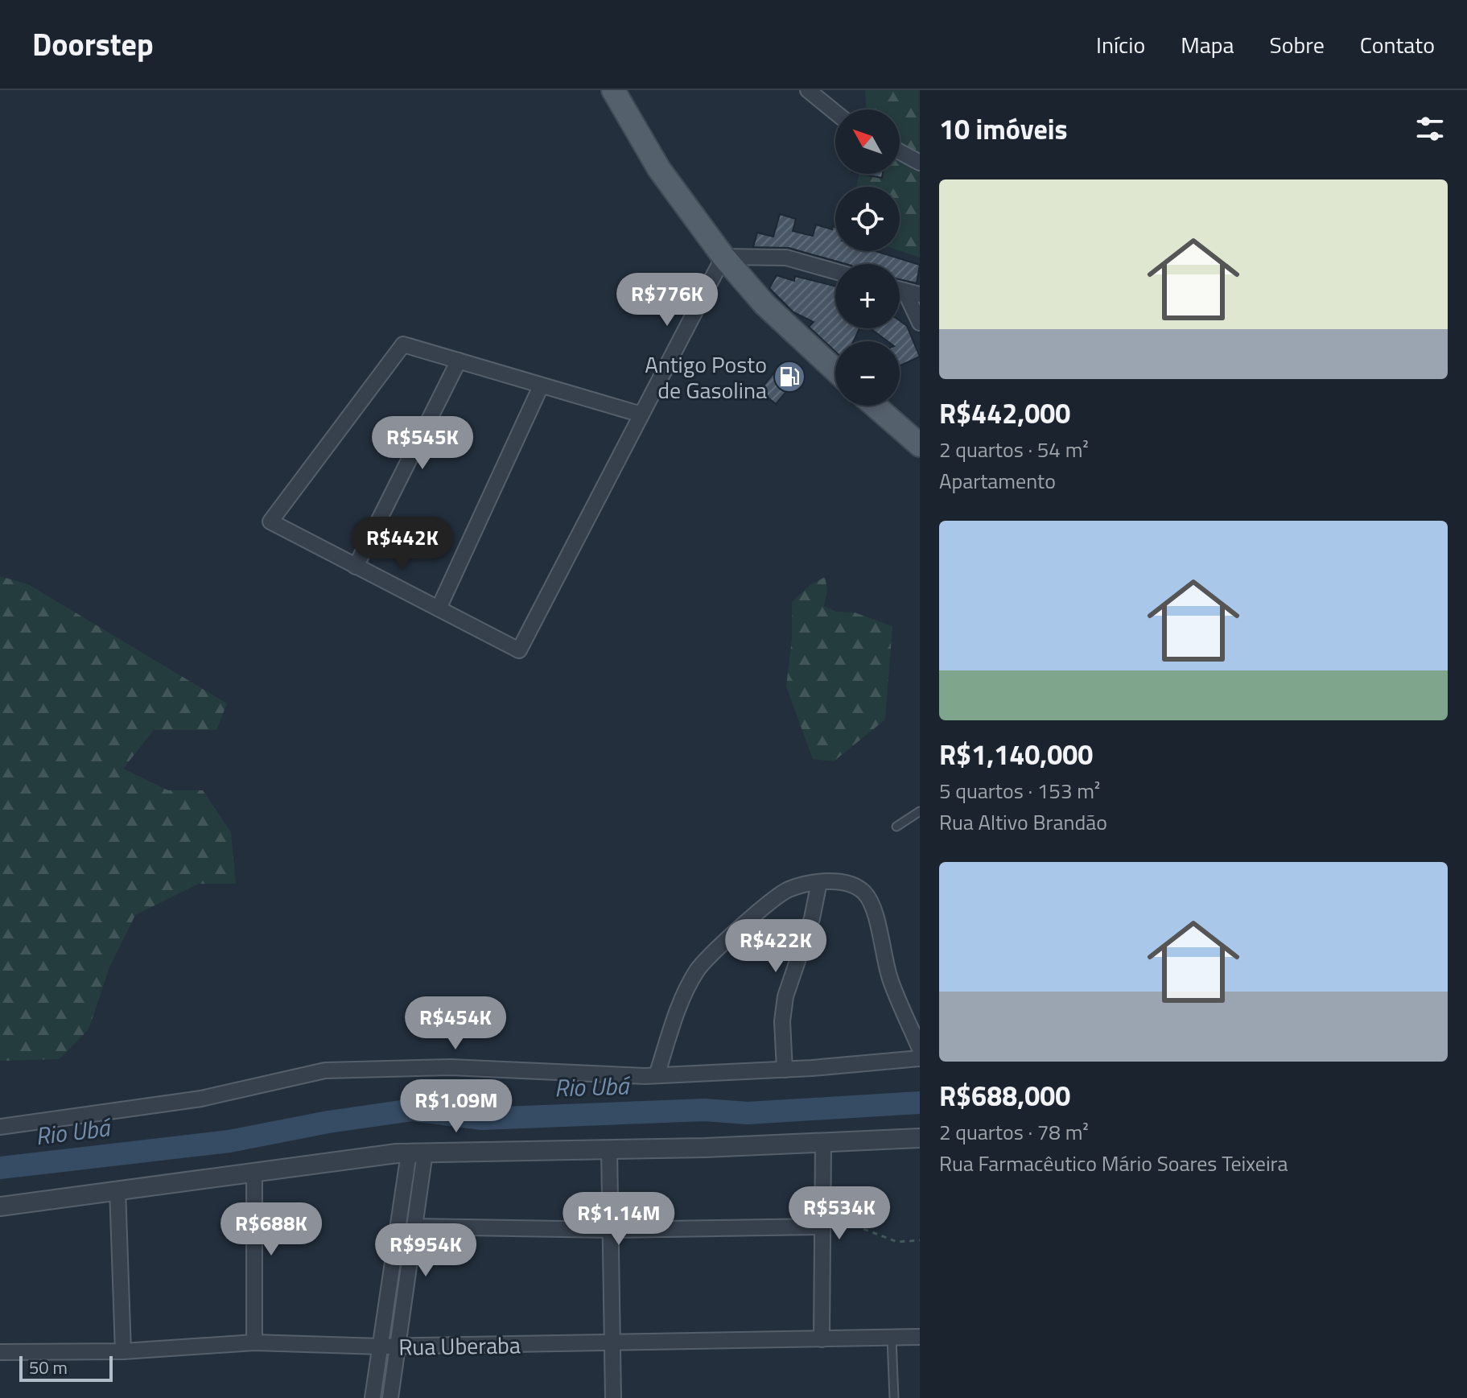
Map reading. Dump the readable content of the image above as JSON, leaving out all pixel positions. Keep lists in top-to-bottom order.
{
  "streets": {
    "street": ["Rua Uberaba"]
  },
  "water": ["Rio Ubá"],
  "places": {
    "fuel station": ["Antigo Posto de Gasolina"]
  },
  "scale_bar": "50 m",
  "north": "top left",
  "page": {
    "header": "Doorstep",
    "nav": [
      "Início",
      "Mapa",
      "Sobre",
      "Contato"
    ],
    "heading": "10 imóveis",
    "map_buttons": ["+", "−"],
    "list": [
      {
        "name": "R$442,000",
        "note": "2 quartos · 54 m² · Apartamento"
      },
      {
        "name": "R$1,140,000",
        "note": "5 quartos · 153 m² · Rua Altivo Brandão"
      },
      {
        "name": "R$688,000",
        "note": "2 quartos · 78 m² · Rua Farmacêutico Mário Soares Teixeira"
      }
    ],
    "price": [
      "R$776K",
      "R$545K",
      "R$442K",
      "R$422K",
      "R$454K",
      "R$1.09M",
      "R$534K",
      "R$1.14M",
      "R$688K",
      "R$954K"
    ],
    "scale": "50 m"
  }
}
